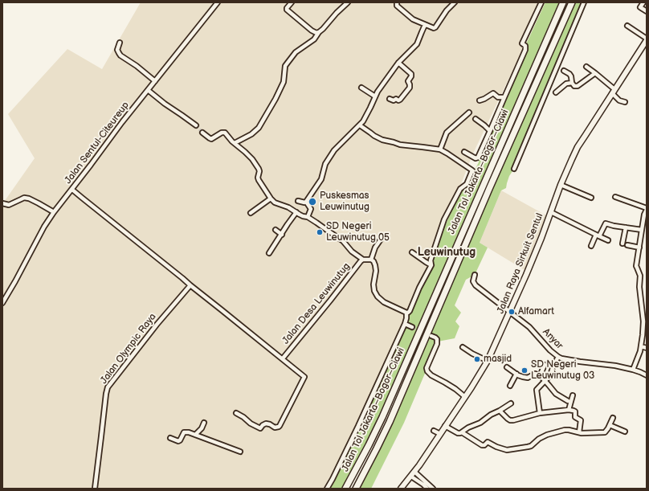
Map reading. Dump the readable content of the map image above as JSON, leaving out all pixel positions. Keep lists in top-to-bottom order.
{
  "streets": {
    "highway": ["Jalan Tol Jakarta–Bogor–Ciawi"],
    "main road": ["Jalan Raya Sirkuit Sentul"],
    "street": [
      "Jalan Sentul-Citeureup",
      "Jalan Desa Leuwinutug",
      "Anyar",
      "Jalan Olympic Raya"
    ]
  },
  "crossings": [
    ["Jalan Raya Sirkuit Sentul", "Anyar"]
  ],
  "districts": ["Leuwinutug"],
  "places": [
    "Puskesmas Leuwinutug",
    "SD Negeri Leuwinutug 05",
    "Alfamart",
    "masjid",
    "SD Negeri Leuwinutug 03"
  ]
}
